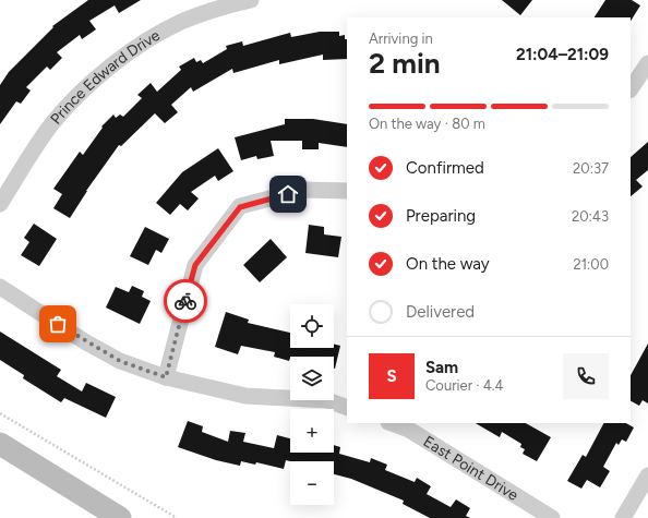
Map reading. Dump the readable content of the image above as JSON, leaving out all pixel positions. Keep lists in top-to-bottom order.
{
  "streets": {
    "street": ["Prince Edward Drive", "East Point Drive"]
  },
  "page": {
    "heading": ["2 min", "Arriving in", "21:04–21:09"],
    "panel": ["Sam", "Courier · 4.4"],
    "bar": "On the way · 80 m",
    "list": [
      ["Confirmed", "20:37"],
      ["Preparing", "20:43"],
      ["On the way", "21:00"],
      "Delivered"
    ],
    "map_buttons": ["+", "−"],
    "round": "S"
  }
}
